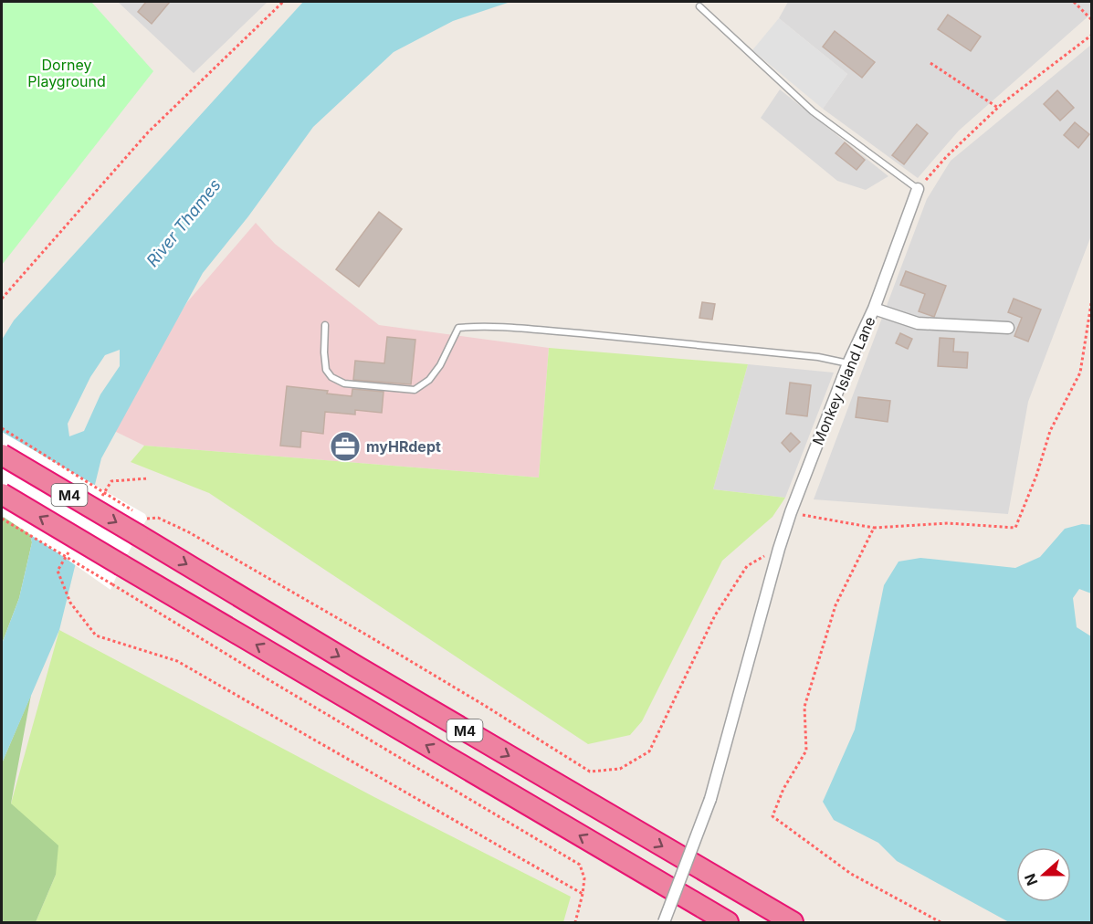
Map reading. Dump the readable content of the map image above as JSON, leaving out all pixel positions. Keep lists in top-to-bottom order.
{
  "streets": {
    "highway": ["M4"],
    "street": ["Monkey Island Lane"]
  },
  "water": ["River Thames"],
  "parks": ["Dorney Playground"],
  "places": {
    "office": ["myHRdept"]
  },
  "north": "left"
}
